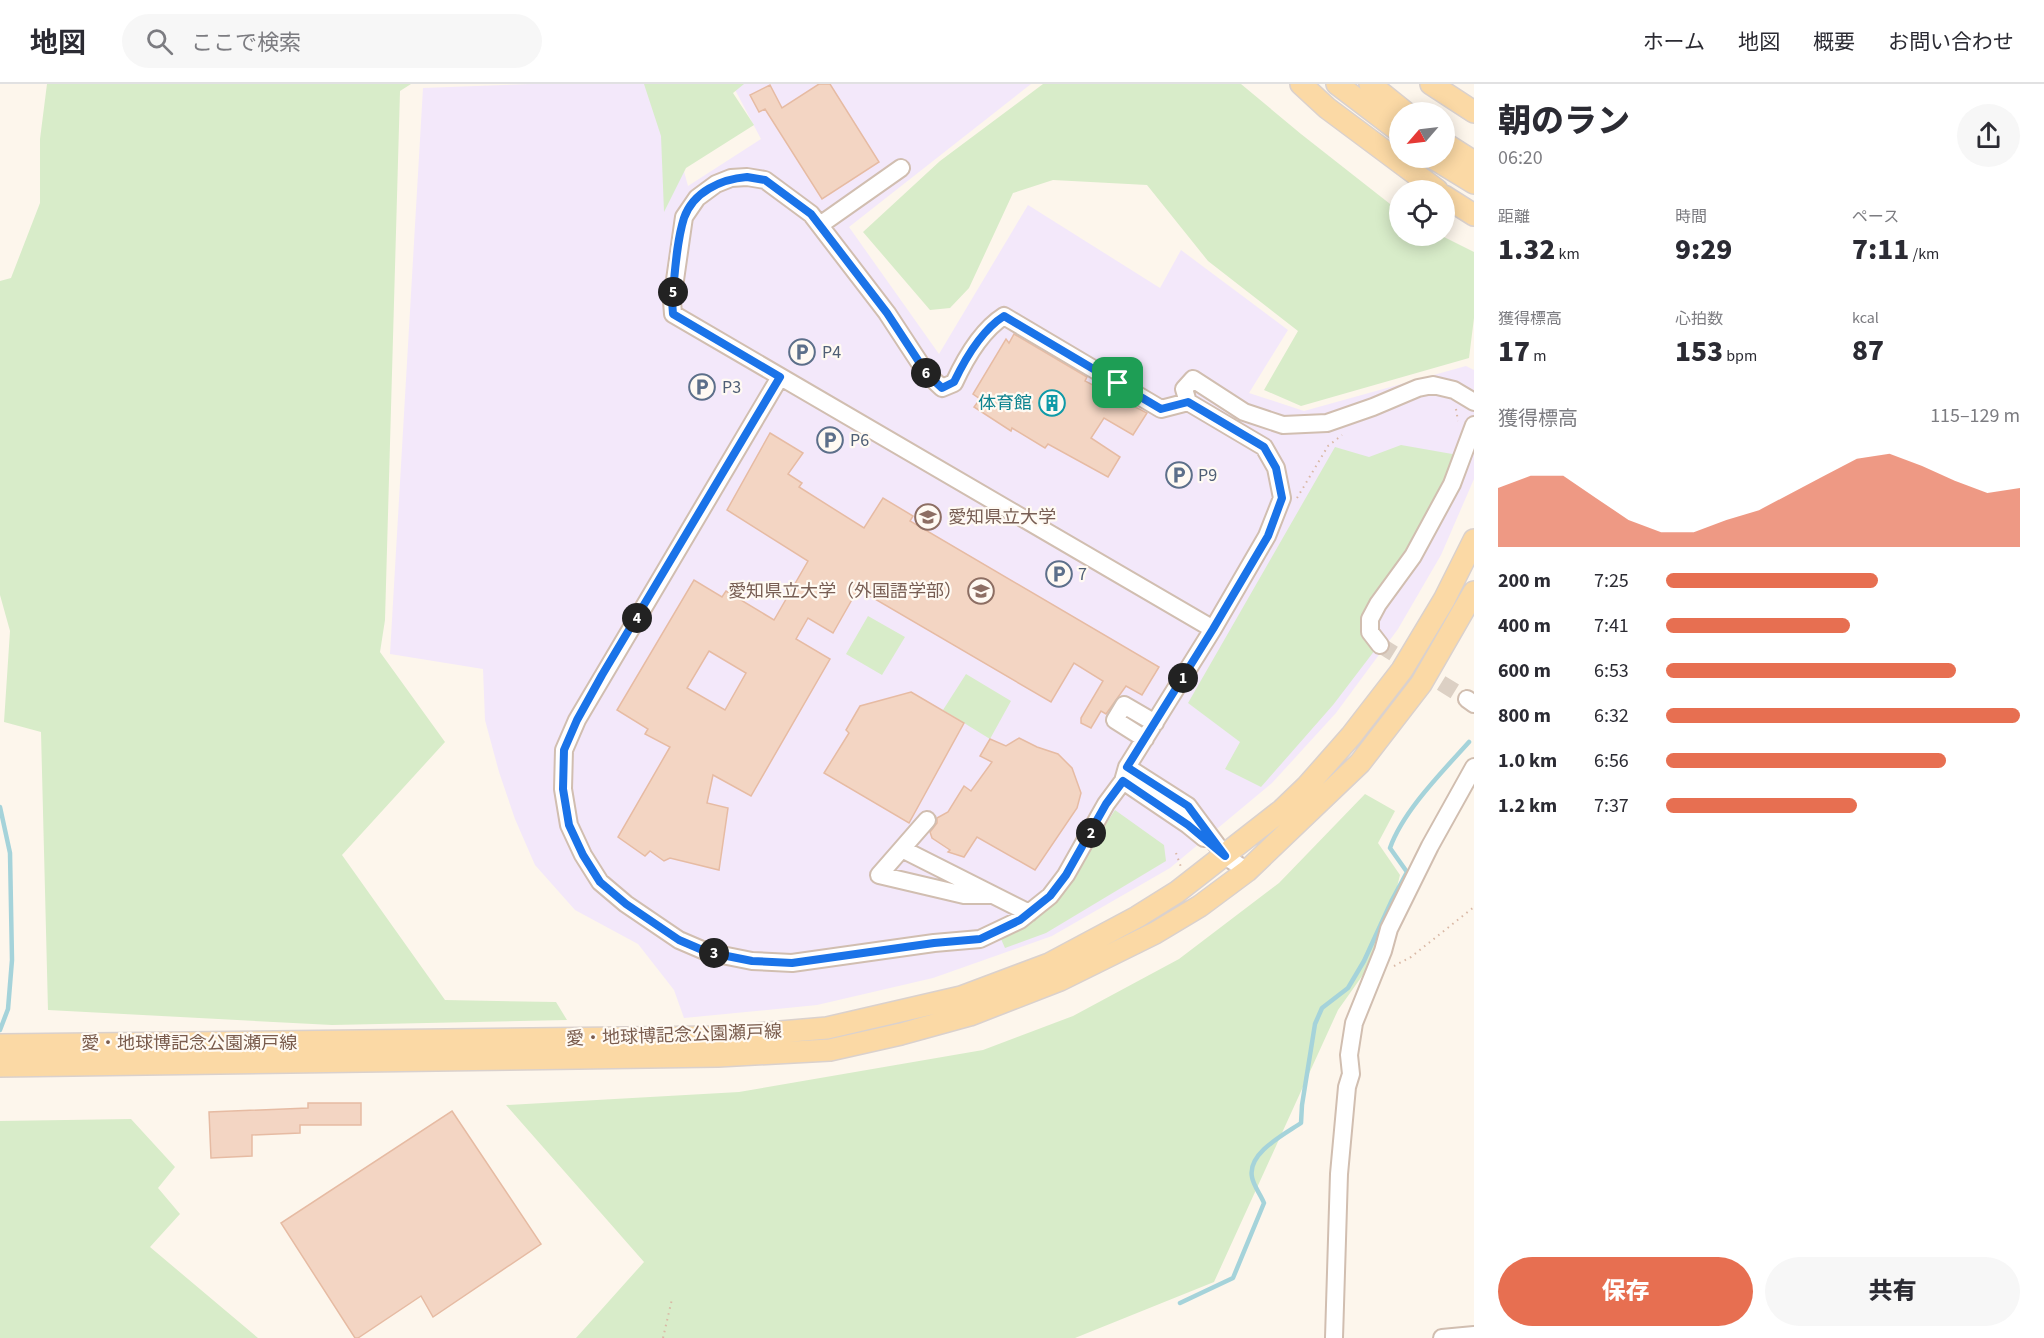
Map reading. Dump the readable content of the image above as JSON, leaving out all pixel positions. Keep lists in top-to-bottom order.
{
  "streets": {
    "main road": ["愛・地球博記念公園瀬戸線"]
  },
  "places": {
    "parking": [
      "P4",
      "P3",
      "P6",
      "P9",
      "7"
    ],
    "building": ["体育館"],
    "school or university": ["愛知県立大学", "愛知県立大学（外国語学部）"]
  },
  "north": "bottom left",
  "page": {
    "header": "地図",
    "search": "ここで検索",
    "nav": [
      "ホーム",
      "地図",
      "概要",
      "お問い合わせ"
    ],
    "heading": ["朝のラン", "06:20"],
    "stats": [
      ["距離", "1.32 km"],
      ["時間", "9:29"],
      ["ペース", "7:11 /km"],
      ["獲得標高", "17 m"],
      ["心拍数", "153 bpm"],
      ["kcal", "87"]
    ],
    "pins": [
      "5",
      "6",
      "4",
      "1",
      "2",
      "3"
    ],
    "chart": ["獲得標高", "115–129 m"],
    "list": [
      {
        "name": "200 m",
        "note": "7:25"
      },
      {
        "name": "400 m",
        "note": "7:41"
      },
      {
        "name": "600 m",
        "note": "6:53"
      },
      {
        "name": "800 m",
        "note": "6:32"
      },
      {
        "name": "1.0 km",
        "note": "6:56"
      },
      {
        "name": "1.2 km",
        "note": "7:37"
      }
    ],
    "buttons": ["保存", "共有"]
  }
}
